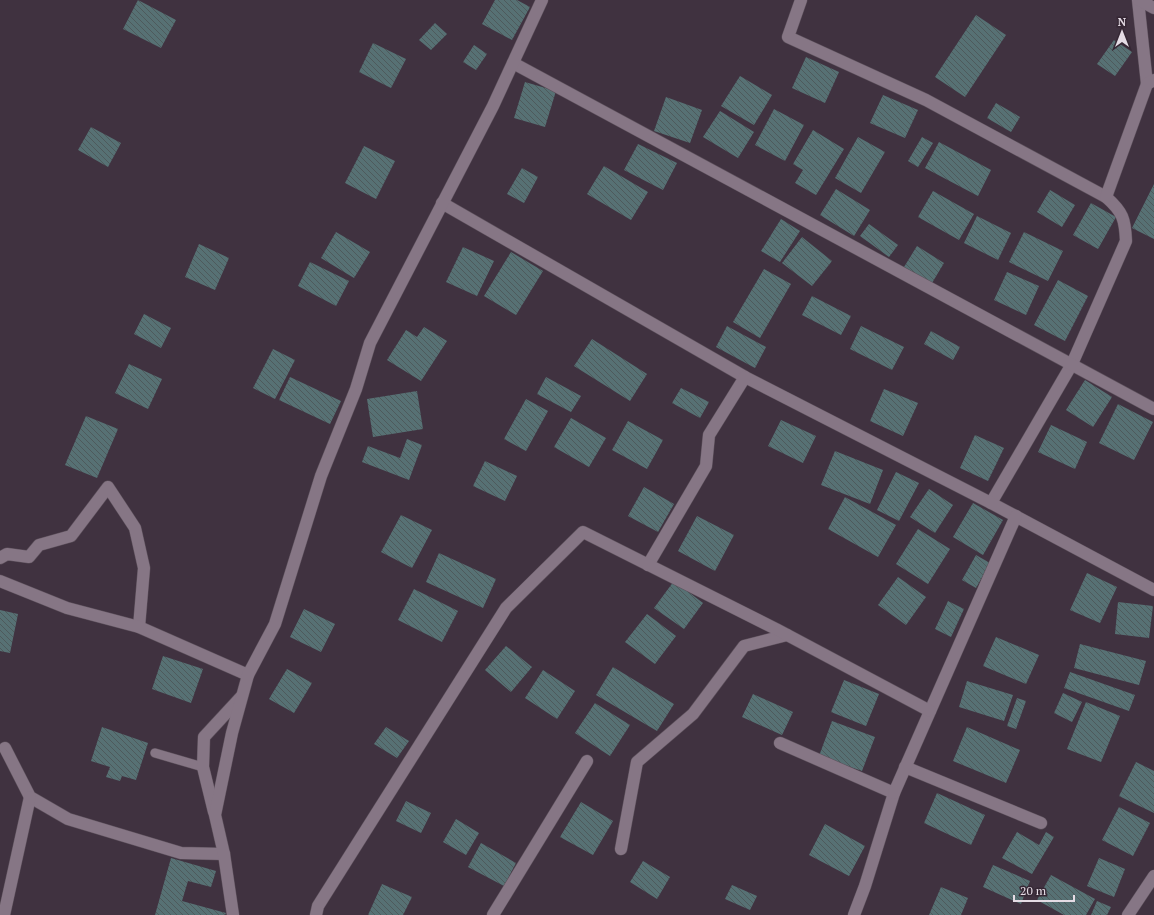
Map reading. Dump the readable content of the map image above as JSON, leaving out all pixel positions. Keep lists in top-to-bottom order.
{
  "scale_bar": "20 m",
  "north": "top"
}
